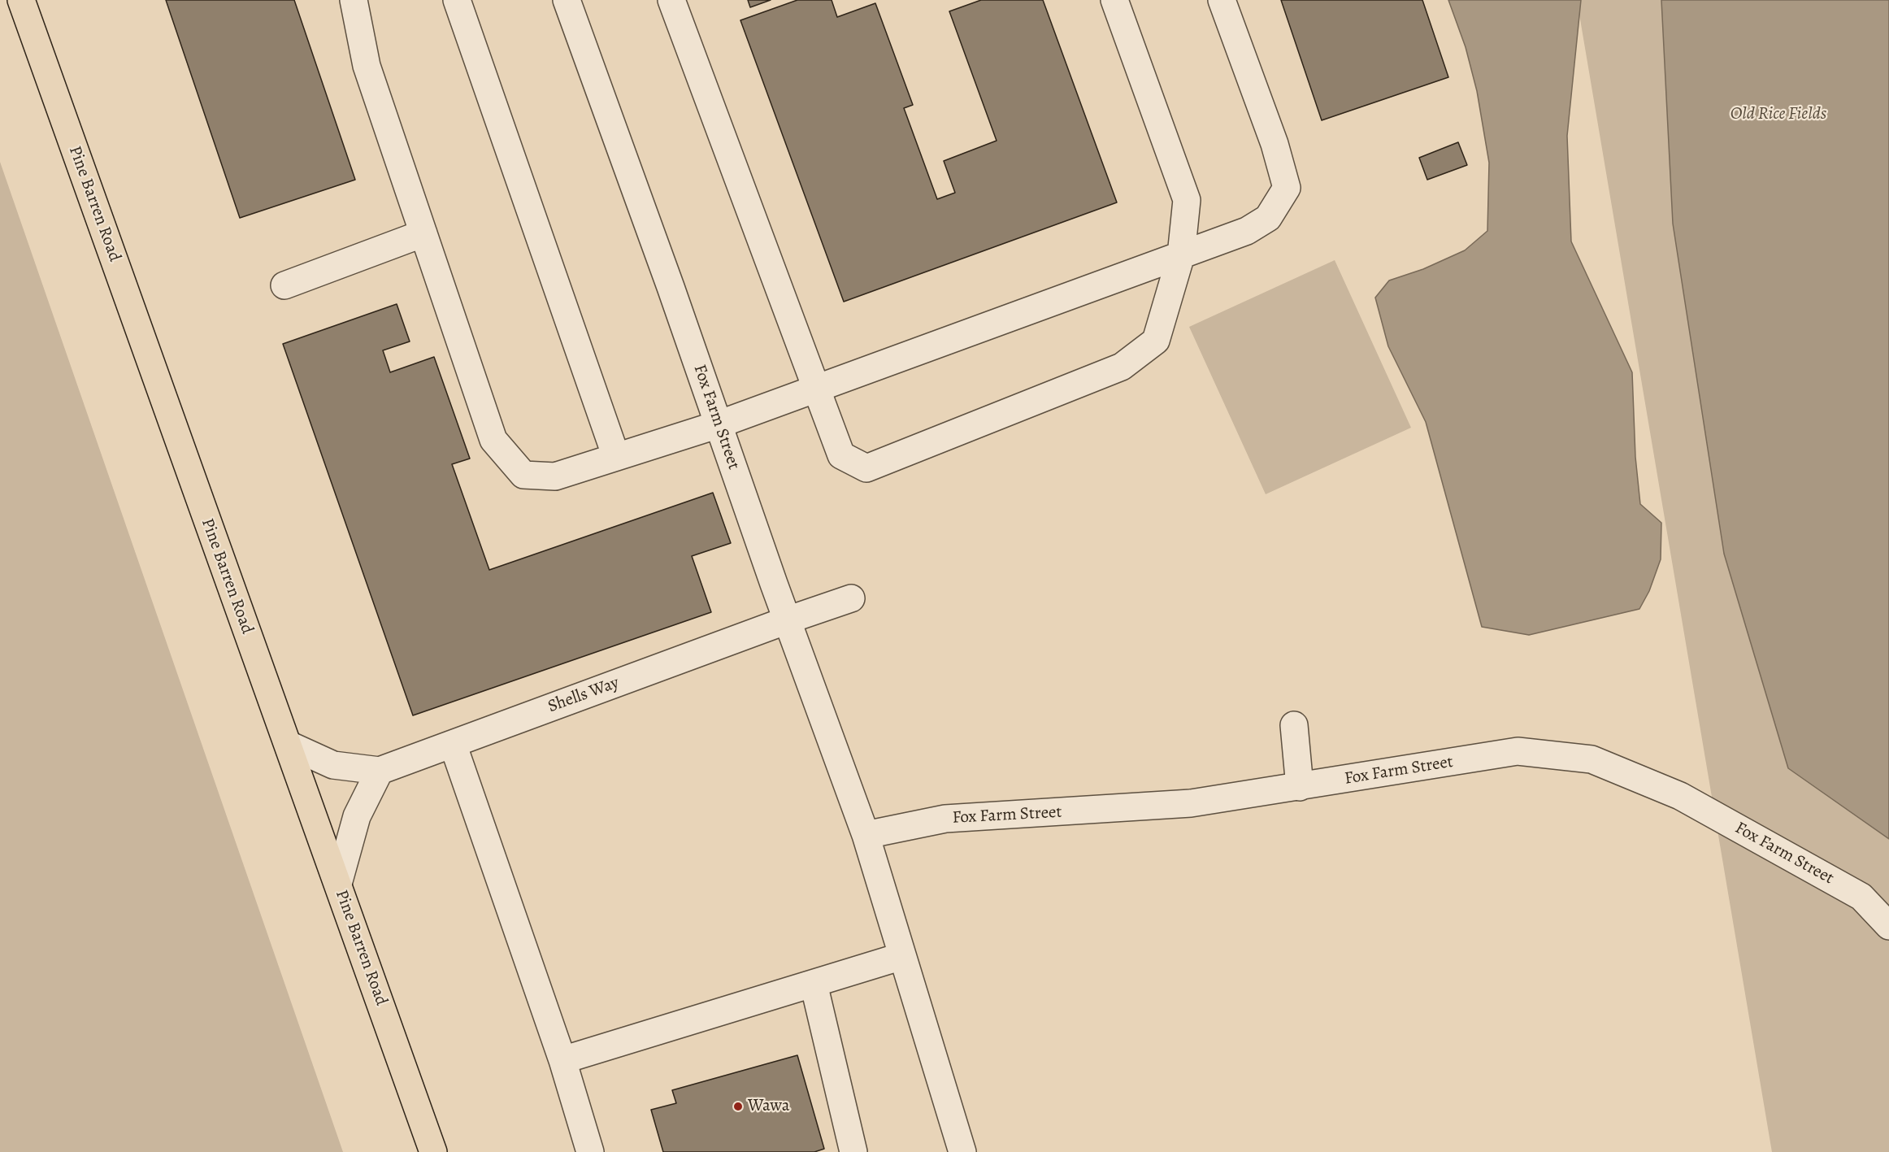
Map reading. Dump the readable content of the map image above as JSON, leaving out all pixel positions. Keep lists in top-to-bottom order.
{
  "streets": {
    "main road": ["Pine Barren Road"],
    "lane": ["Fox Farm Street", "Shells Way"]
  },
  "crossings": [
    ["Pine Barren Road", "Shells Way"],
    ["Fox Farm Street", "Shells Way"]
  ],
  "water": ["Old Rice Fields"],
  "places": ["Wawa"]
}
